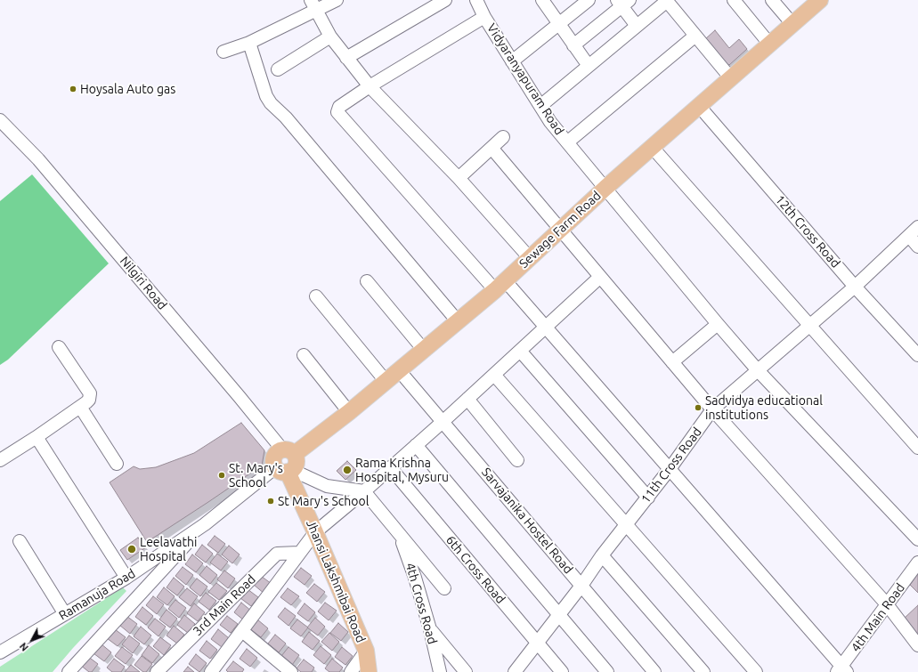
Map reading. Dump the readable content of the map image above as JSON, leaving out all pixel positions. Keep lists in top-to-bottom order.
{
  "streets": {
    "main road": ["Sewage Farm Road", "Jhansi Lakshmibai Road"],
    "street": [
      "Vidyaranyapuram Road",
      "12th Cross Road",
      "Nilgiri Road",
      "11th Cross Road",
      "Sarvajanika Hostel Road",
      "6th Cross Road",
      "Ramanuja Road",
      "4th Cross Road",
      "3rd Main Road",
      "4th Main Road"
    ]
  },
  "crossings": [
    ["Vidyaranyapuram Road", "Sewage Farm Road"],
    ["Vidyaranyapuram Road", "11th Cross Road"],
    ["Sewage Farm Road", "12th Cross Road"],
    ["Sewage Farm Road", "Nilgiri Road"],
    ["Sewage Farm Road", "Sarvajanika Hostel Road"],
    ["12th Cross Road", "11th Cross Road"],
    ["11th Cross Road", "Sarvajanika Hostel Road"],
    ["11th Cross Road", "6th Cross Road"],
    ["Jhansi Lakshmibai Road", "Ramanuja Road"]
  ],
  "places": [
    "Hoysala Auto gas",
    "Sadvidya educational institutions",
    "Rama Krishna Hospital, Mysuru",
    "St. Mary's School",
    "St Mary's School",
    "Leelavathi Hospital"
  ],
  "north": "bottom left"
}
